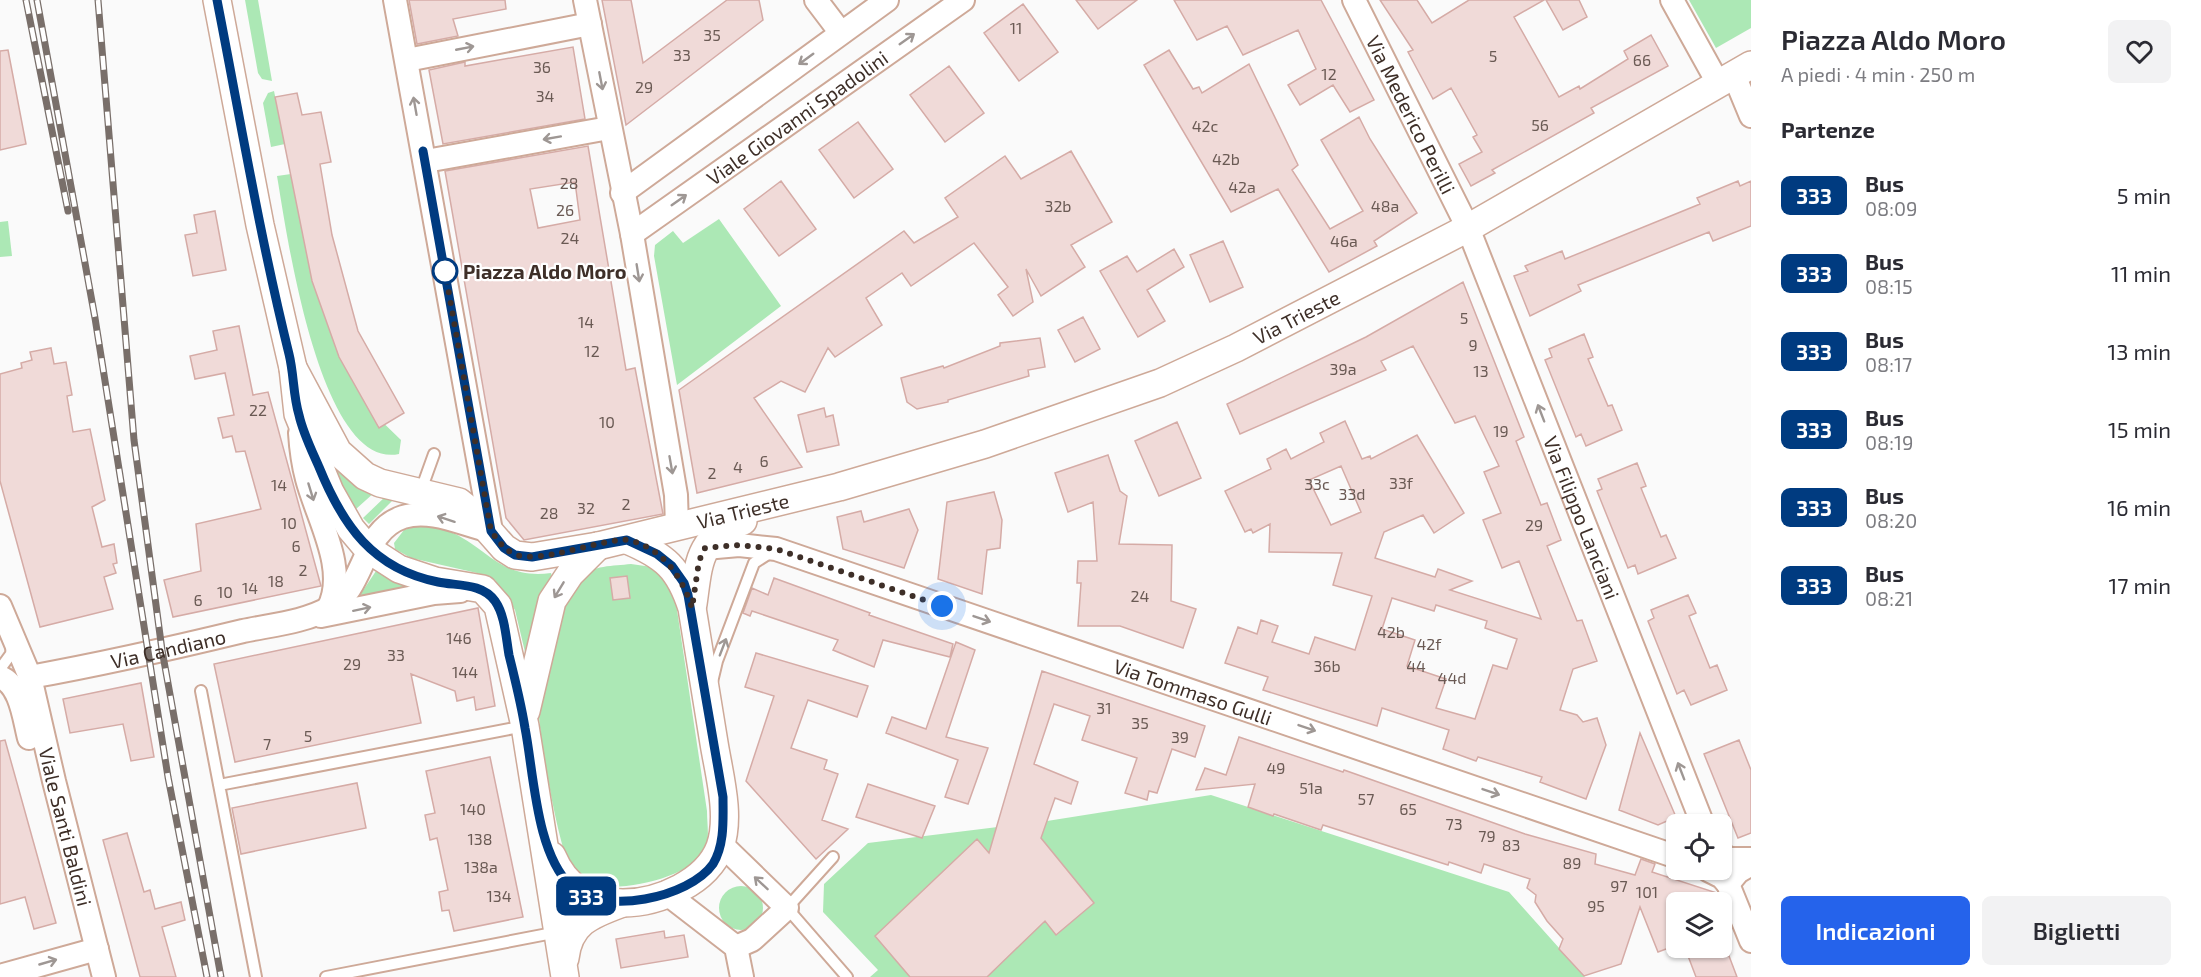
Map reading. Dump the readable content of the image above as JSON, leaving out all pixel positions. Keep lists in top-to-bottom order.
{
  "streets": {
    "street": [
      "Via Mederico Perilli",
      "Viale Giovanni Spadolini",
      "Via Trieste",
      "Via Filippo Lanciani",
      "Via Candiano",
      "Via Tommaso Gulli",
      "Viale Santi Baldini"
    ]
  },
  "crossings": [
    ["Via Mederico Perilli", "Via Trieste"],
    ["Via Mederico Perilli", "Via Filippo Lanciani"],
    ["Via Trieste", "Via Filippo Lanciani"],
    ["Via Trieste", "Via Tommaso Gulli"],
    ["Via Candiano", "Viale Santi Baldini"]
  ],
  "one_way": ["Via Filippo Lanciani", "Via Tommaso Gulli"],
  "places": ["Piazza Aldo Moro"],
  "lines": ["bus line 333"],
  "house_numbers": [
    "11",
    "35",
    "33",
    "5",
    "66",
    "36",
    "12",
    "29",
    "34",
    "56",
    "42c",
    "42b",
    "28",
    "42a",
    "32b",
    "48a",
    "26",
    "24",
    "46a",
    "5",
    "14",
    "9",
    "12",
    "39a",
    "13",
    "22",
    "10",
    "19",
    "6",
    "4",
    "2",
    "33f",
    "33c",
    "14",
    "33d",
    "2",
    "32",
    "28",
    "10",
    "29",
    "6",
    "2",
    "18",
    "14",
    "10",
    "24",
    "6",
    "42b",
    "146",
    "42f",
    "33",
    "29",
    "36b",
    "44",
    "144",
    "44d",
    "31",
    "35",
    "5",
    "39",
    "7",
    "49",
    "51a",
    "57",
    "140",
    "65",
    "73",
    "79",
    "138",
    "83",
    "89",
    "138a",
    "97",
    "101",
    "134",
    "95"
  ],
  "page": {
    "on_map": "333",
    "heading": [
      ["Piazza Aldo Moro", "A piedi · 4 min · 250 m"],
      "Partenze"
    ],
    "list": [
      {
        "mark": "333",
        "name": "Bus",
        "note": "08:09",
        "value": "5 min"
      },
      {
        "mark": "333",
        "name": "Bus",
        "note": "08:15",
        "value": "11 min"
      },
      {
        "mark": "333",
        "name": "Bus",
        "note": "08:17",
        "value": "13 min"
      },
      {
        "mark": "333",
        "name": "Bus",
        "note": "08:19",
        "value": "15 min"
      },
      {
        "mark": "333",
        "name": "Bus",
        "note": "08:20",
        "value": "16 min"
      },
      {
        "mark": "333",
        "name": "Bus",
        "note": "08:21",
        "value": "17 min"
      }
    ],
    "buttons": ["Indicazioni", "Biglietti"]
  }
}
